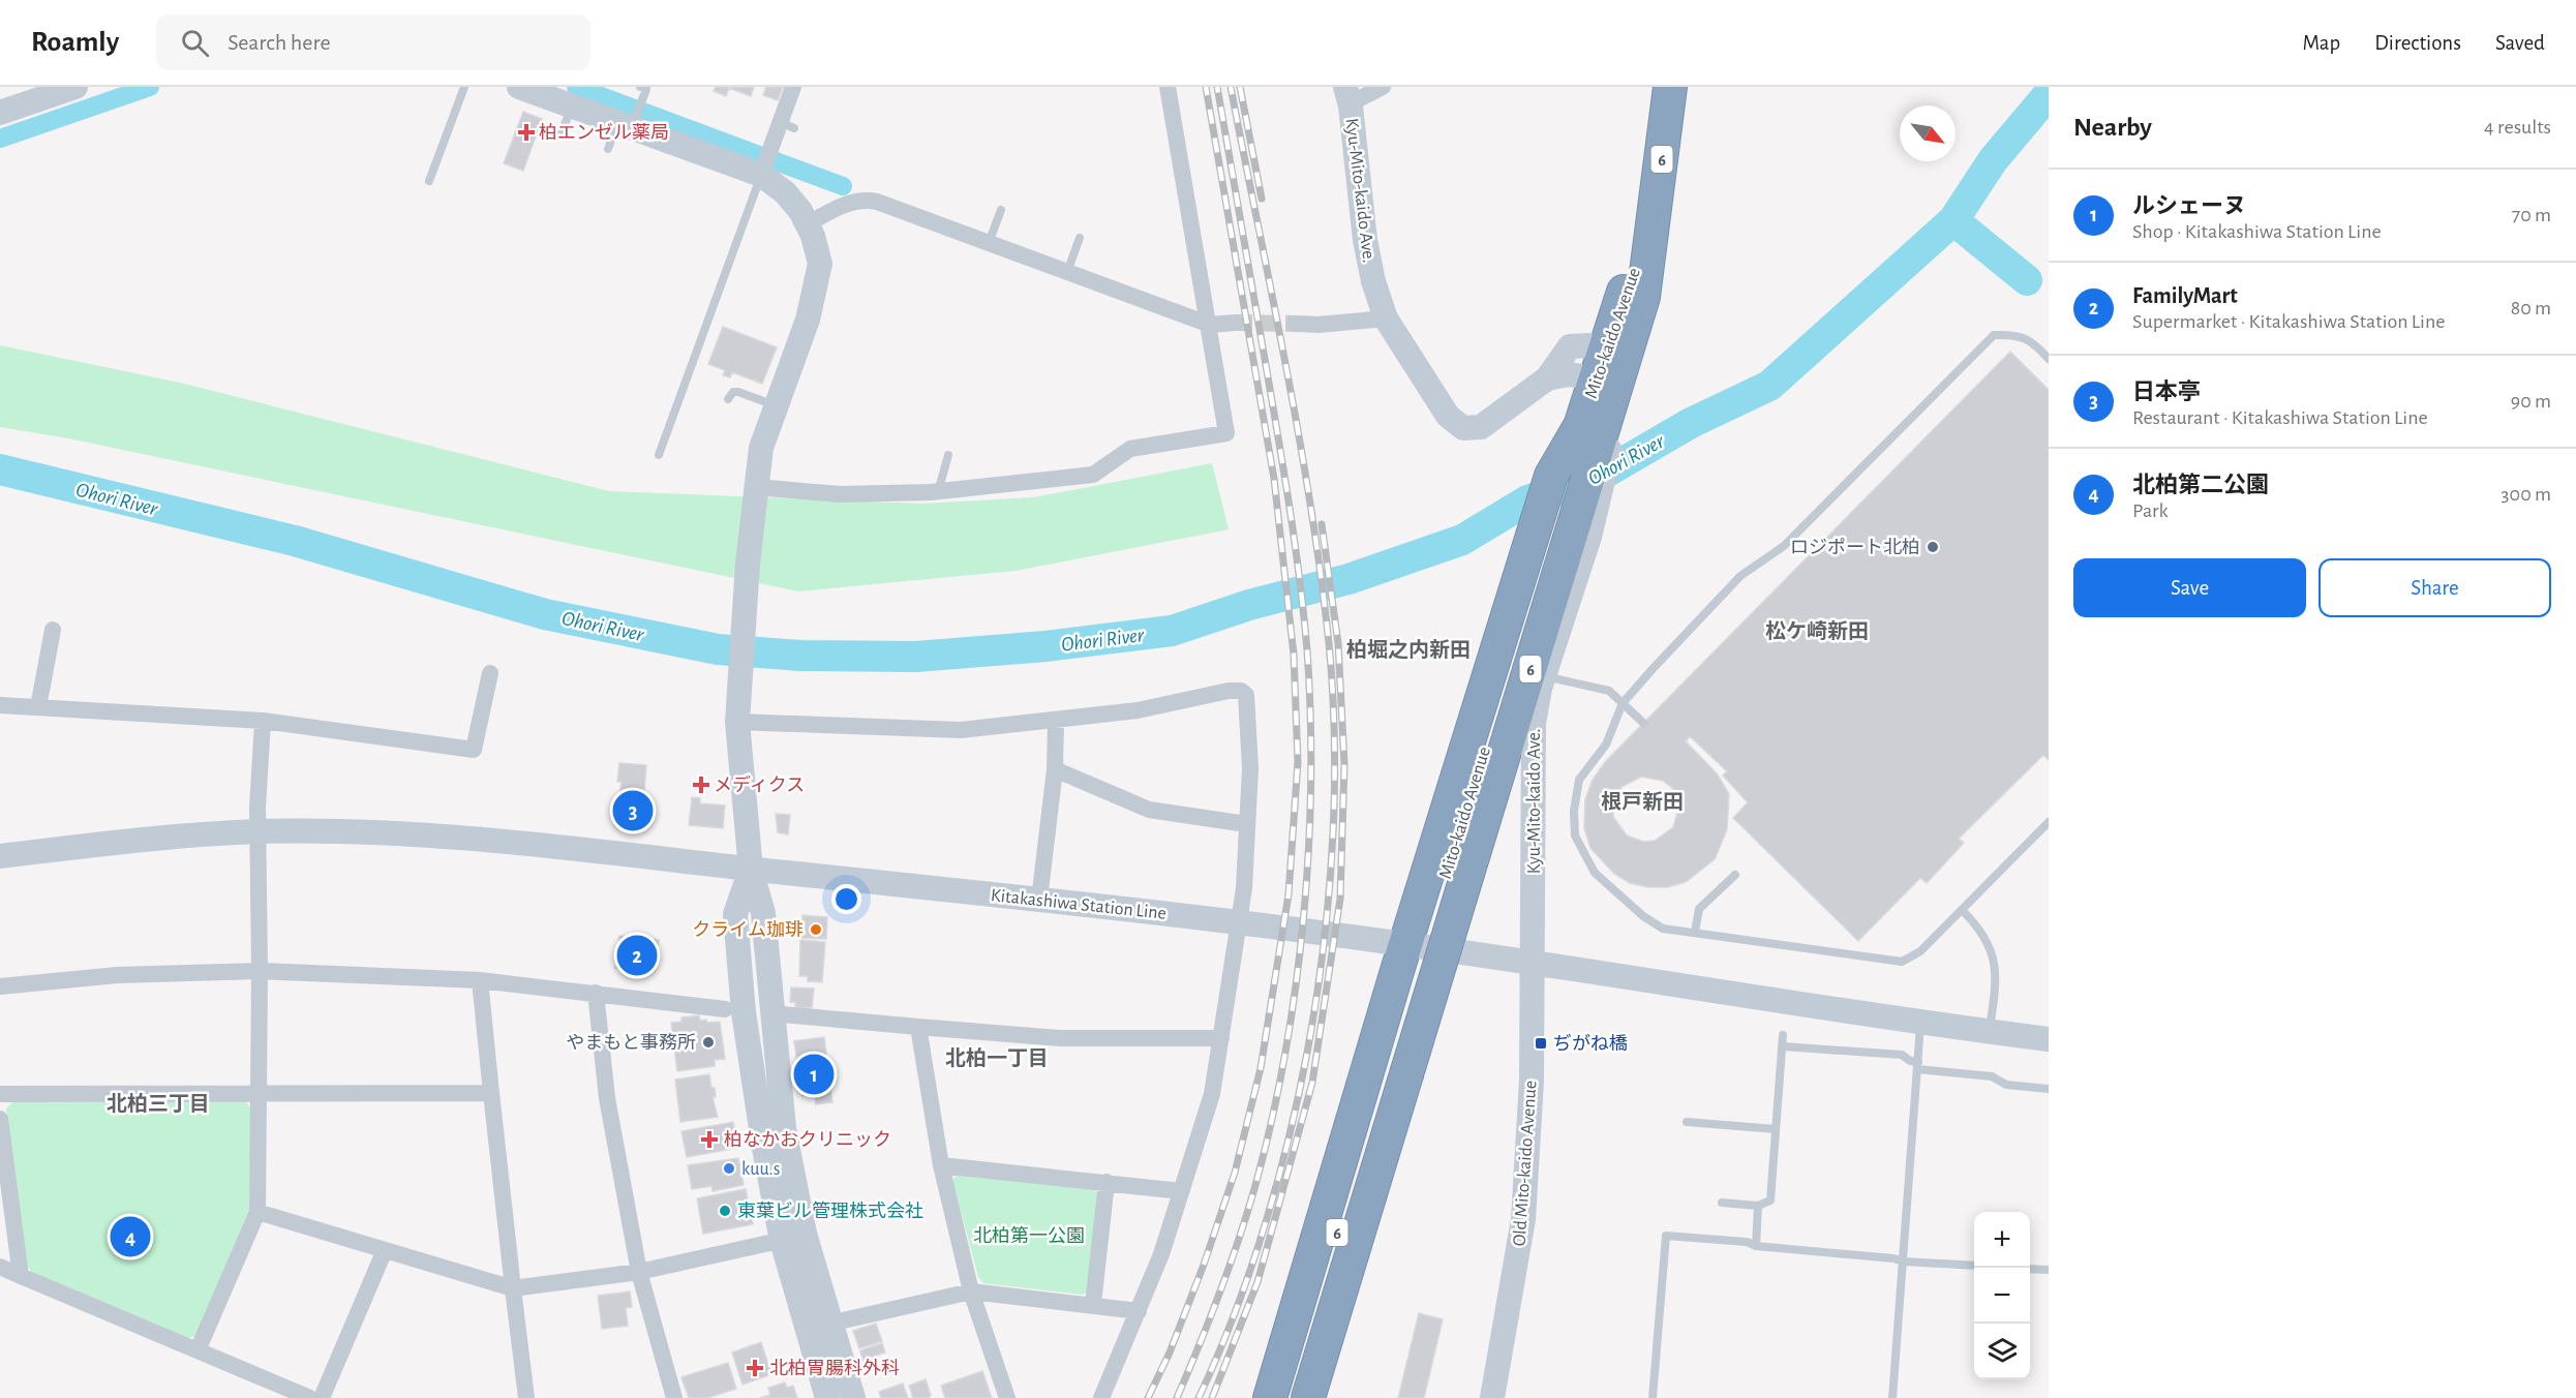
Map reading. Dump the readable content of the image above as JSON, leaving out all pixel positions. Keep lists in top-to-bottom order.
{
  "streets": {
    "highway": ["6", "Mito-kaido Avenue"],
    "street": ["Kyu-Mito-kaido Ave.", "Kitakashiwa Station Line", "Old Mito-kaido Avenue"]
  },
  "crossings": [
    ["Kyu-Mito-kaido Ave.", "Mito-kaido Avenue"],
    ["Kyu-Mito-kaido Ave.", "Kitakashiwa Station Line"],
    ["Kyu-Mito-kaido Ave.", "Old Mito-kaido Avenue"],
    ["Kitakashiwa Station Line", "Old Mito-kaido Avenue"]
  ],
  "districts": [
    "松ケ崎新田",
    "柏堀之内新田",
    "根戸新田",
    "北柏一丁目",
    "北柏三丁目"
  ],
  "water": ["Ohori River"],
  "parks": ["北柏第一公園"],
  "places": {
    "health": [
      "柏エンゼル薬局",
      "メディクス",
      "柏なかおクリニック",
      "北柏胃腸科外科"
    ],
    "other": [
      "ロジポート北柏",
      "クライム珈琲",
      "やまもと事務所",
      "kuu.s",
      "東葉ビル管理株式会社"
    ],
    "transit": ["ぢがね橋"]
  },
  "north": "bottom right",
  "page": {
    "header": "Roamly",
    "search": "Search here",
    "nav": ["Map", "Directions", "Saved"],
    "heading": ["Nearby", "4 results"],
    "list": [
      {
        "mark": "1",
        "name": "ルシェーヌ",
        "note": "Shop · Kitakashiwa Station Line",
        "value": "70 m"
      },
      {
        "mark": "2",
        "name": "FamilyMart",
        "note": "Supermarket · Kitakashiwa Station Line",
        "value": "80 m"
      },
      {
        "mark": "3",
        "name": "日本亭",
        "note": "Restaurant · Kitakashiwa Station Line",
        "value": "90 m"
      },
      {
        "mark": "4",
        "name": "北柏第二公園",
        "note": "Park",
        "value": "300 m"
      }
    ],
    "buttons": ["Save", "Share"],
    "pins": [
      "3",
      "2",
      "1",
      "4"
    ],
    "map_buttons": ["+", "−"]
  }
}
